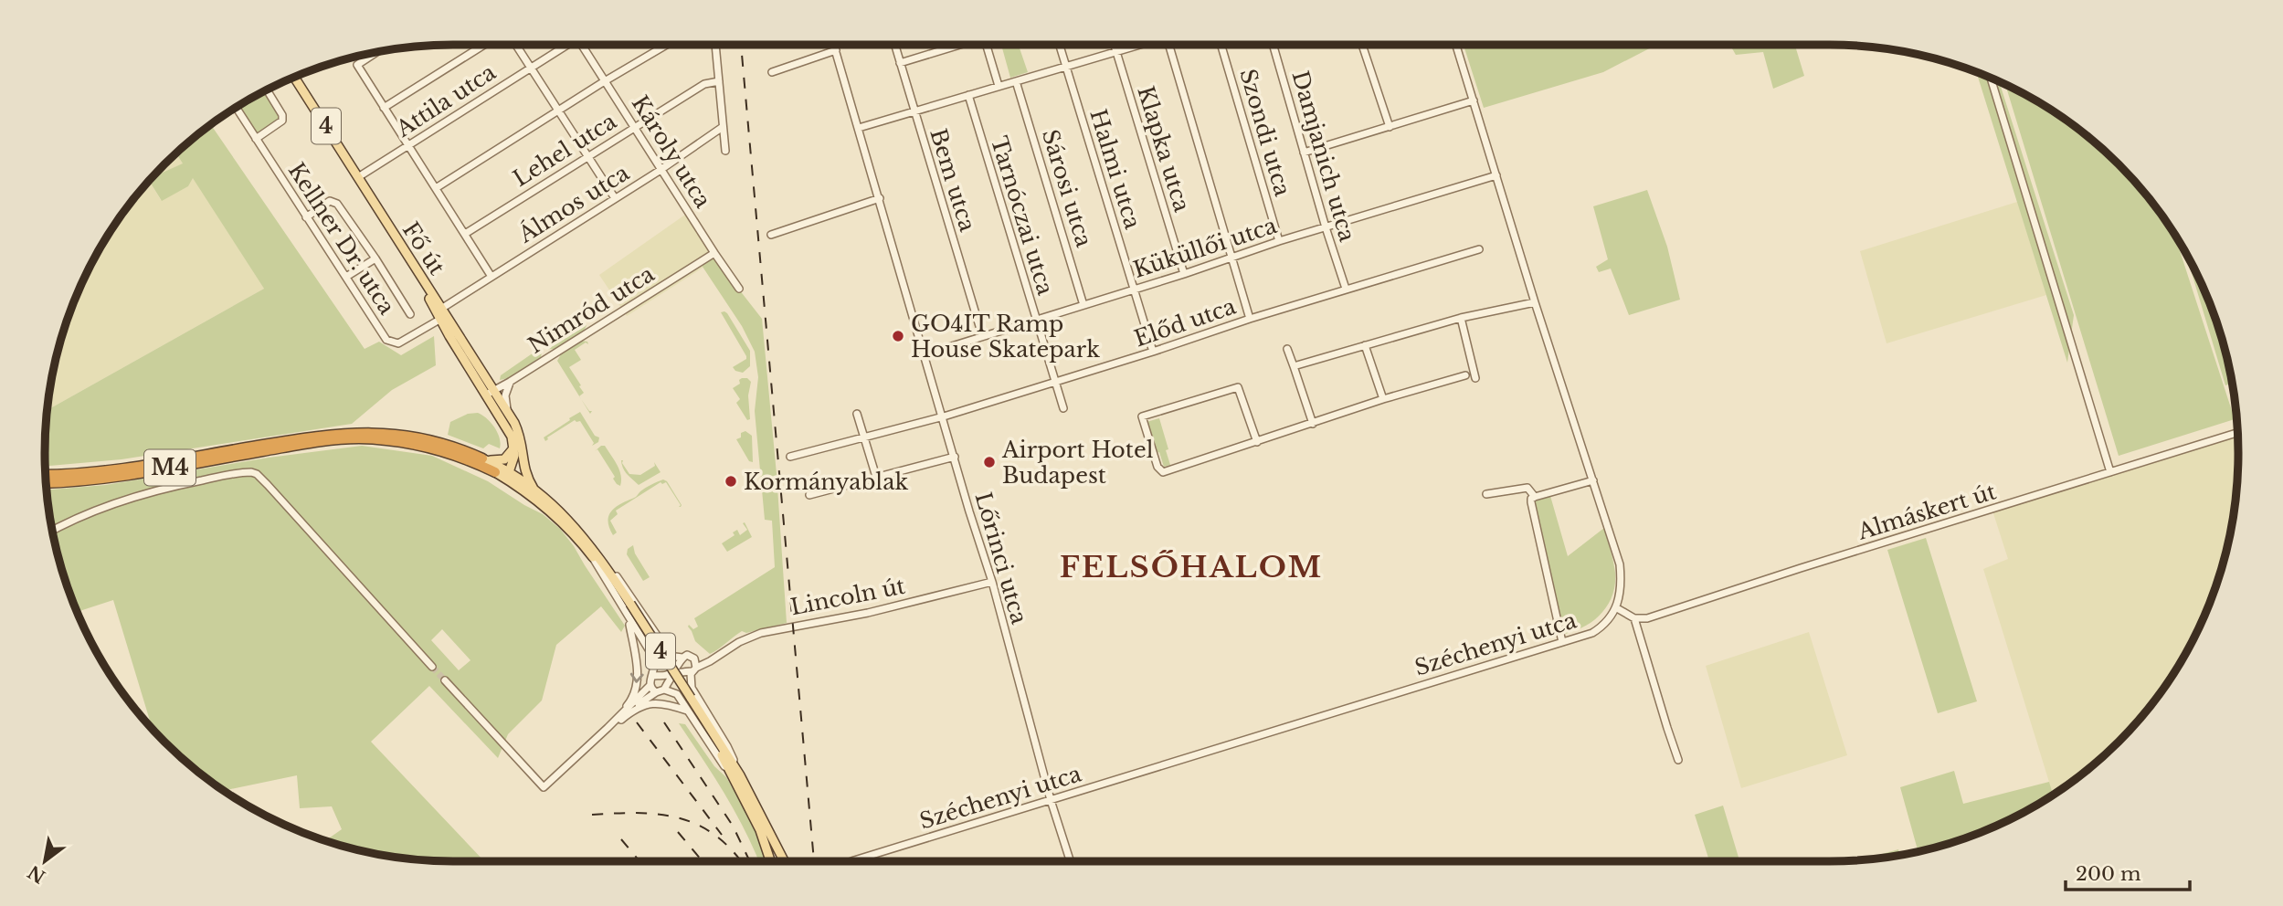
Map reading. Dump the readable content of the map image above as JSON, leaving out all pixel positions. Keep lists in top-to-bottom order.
{
  "streets": {
    "highway": ["M4"],
    "main road": ["4", "Fő út"],
    "street": [
      "Attila utca",
      "Szondi utca",
      "Klapka utca",
      "Lehel utca",
      "Károly utca",
      "Damjanich utca",
      "Halmi utca",
      "Bem utca",
      "Sárosi utca",
      "Álmos utca",
      "Tarnóczai utca",
      "Kellner Dr. utca",
      "Küküllői utca",
      "Nimród utca",
      "Előd utca",
      "Almáskert út",
      "Lőrinci utca",
      "Lincoln út",
      "Széchenyi utca"
    ]
  },
  "crossings": [
    ["Attila utca", "Fő út"],
    ["4", "Kellner Dr. utca"],
    ["4", "Fő út"],
    ["4", "Nimród utca"],
    ["Szondi utca", "Küküllői utca"],
    ["Klapka utca", "Küküllői utca"],
    ["Lehel utca", "Károly utca"],
    ["Károly utca", "Álmos utca"],
    ["Károly utca", "Nimród utca"],
    ["Damjanich utca", "Küküllői utca"],
    ["Damjanich utca", "Előd utca"],
    ["Halmi utca", "Küküllői utca"],
    ["Halmi utca", "Előd utca"],
    ["Bem utca", "Küküllői utca"],
    ["Sárosi utca", "Küküllői utca"],
    ["Álmos utca", "Fő út"],
    ["Tarnóczai utca", "Küküllői utca"],
    ["Tarnóczai utca", "Előd utca"],
    ["Küküllői utca", "Lőrinci utca"],
    ["Fő út", "Nimród utca"],
    ["Előd utca", "Lőrinci utca"],
    ["Lőrinci utca", "Lincoln út"],
    ["Lőrinci utca", "Széchenyi utca"]
  ],
  "districts": ["FELSŐHALOM"],
  "places": ["GO4IT Ramp House Skatepark", "Airport Hotel Budapest", "Kormányablak"],
  "scale_bar": "200 m",
  "north": "bottom left"
}
